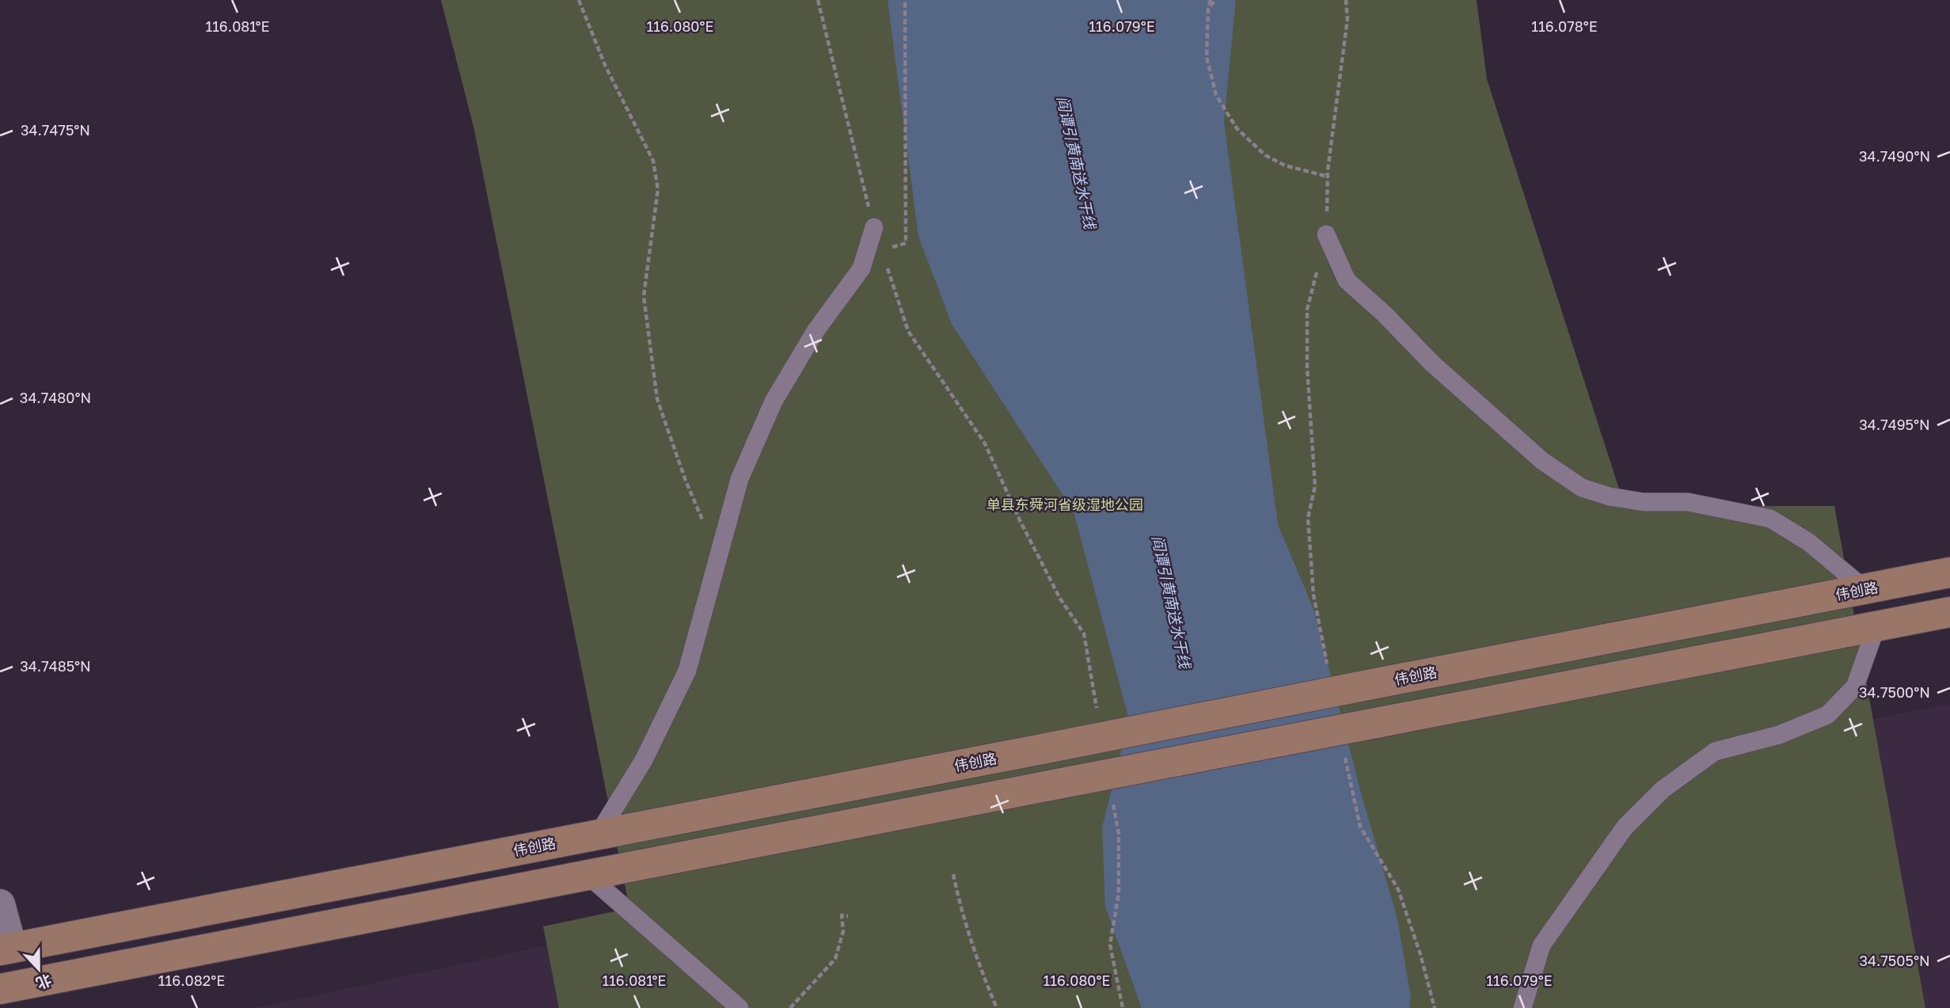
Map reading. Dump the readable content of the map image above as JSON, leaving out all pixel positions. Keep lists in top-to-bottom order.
{
  "streets": {
    "street": ["伟创路"]
  },
  "water": ["阎谭引黄南送水干线"],
  "parks": ["单县东舜河省级湿地公园"],
  "north": "bottom",
  "coordinates": [
    "116.081°E",
    "116.080°E",
    "116.079°E",
    "116.078°E",
    "34.7475°N",
    "34.7490°N",
    "34.7480°N",
    "34.7495°N",
    "34.7485°N",
    "34.7500°N",
    "34.7505°N",
    "116.082°E"
  ]
}
